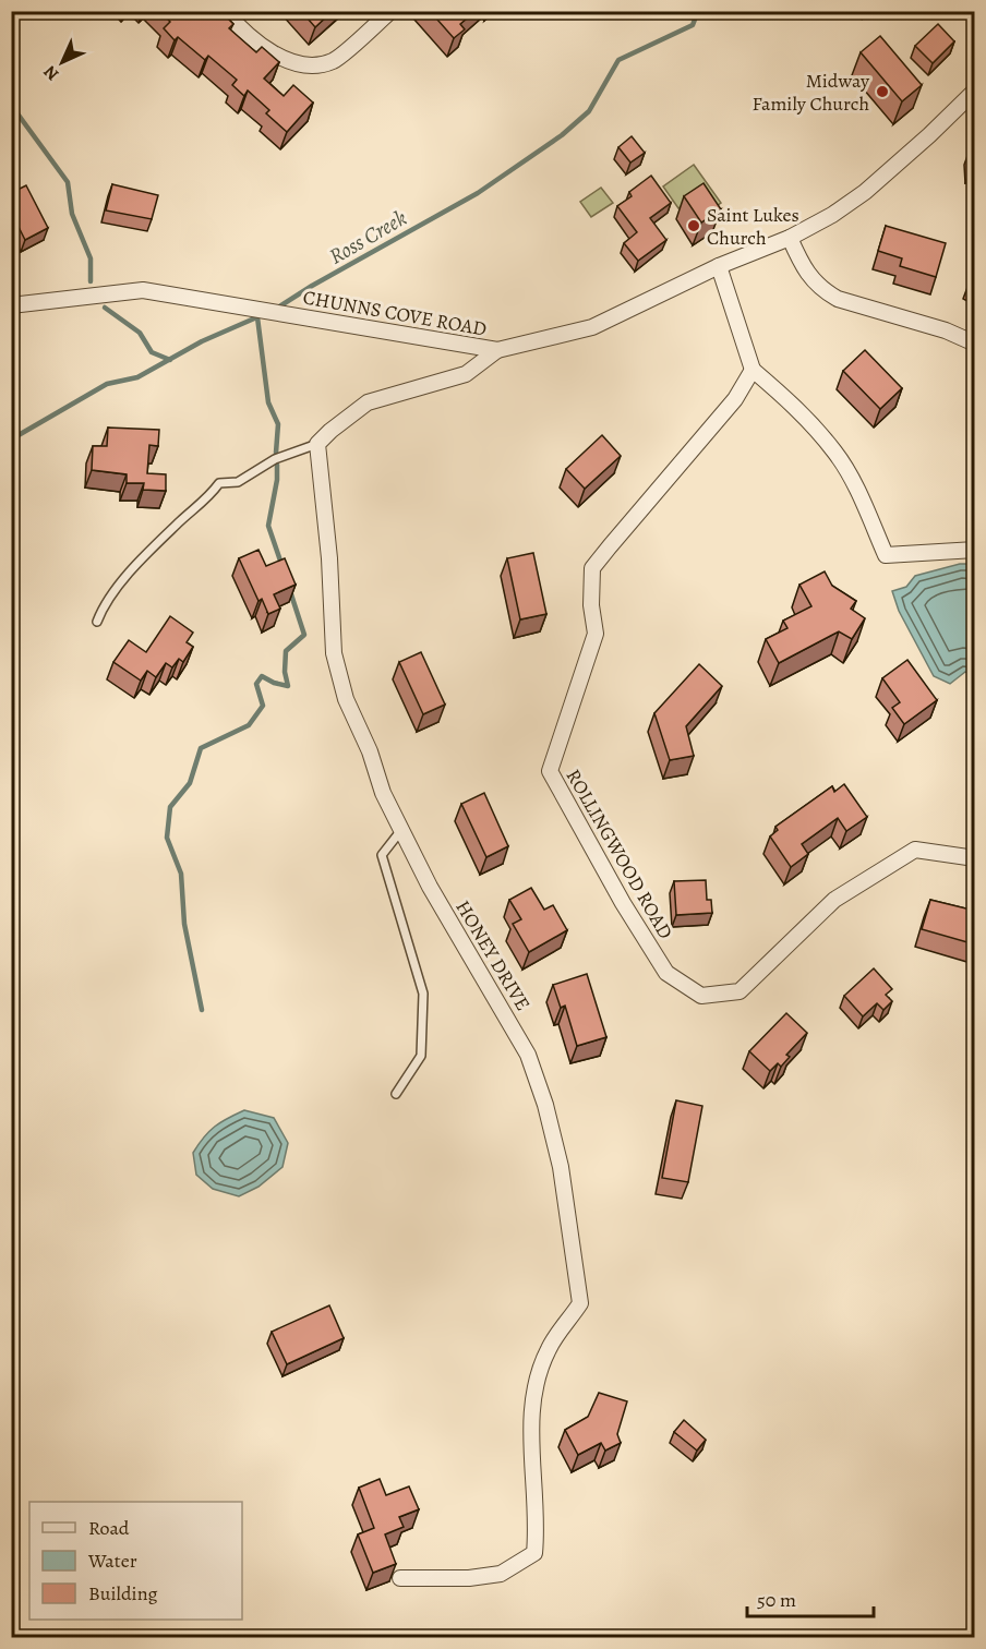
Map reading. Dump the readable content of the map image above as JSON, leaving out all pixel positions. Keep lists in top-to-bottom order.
{
  "streets": {
    "street": ["CHUNNS COVE ROAD", "ROLLINGWOOD ROAD", "HONEY DRIVE"]
  },
  "water": ["Ross Creek"],
  "places": ["Midway Family Church", "Saint Lukes Church"],
  "legend": ["Road", "Water", "Building"],
  "scale_bar": "50 m",
  "north": "bottom left"
}
